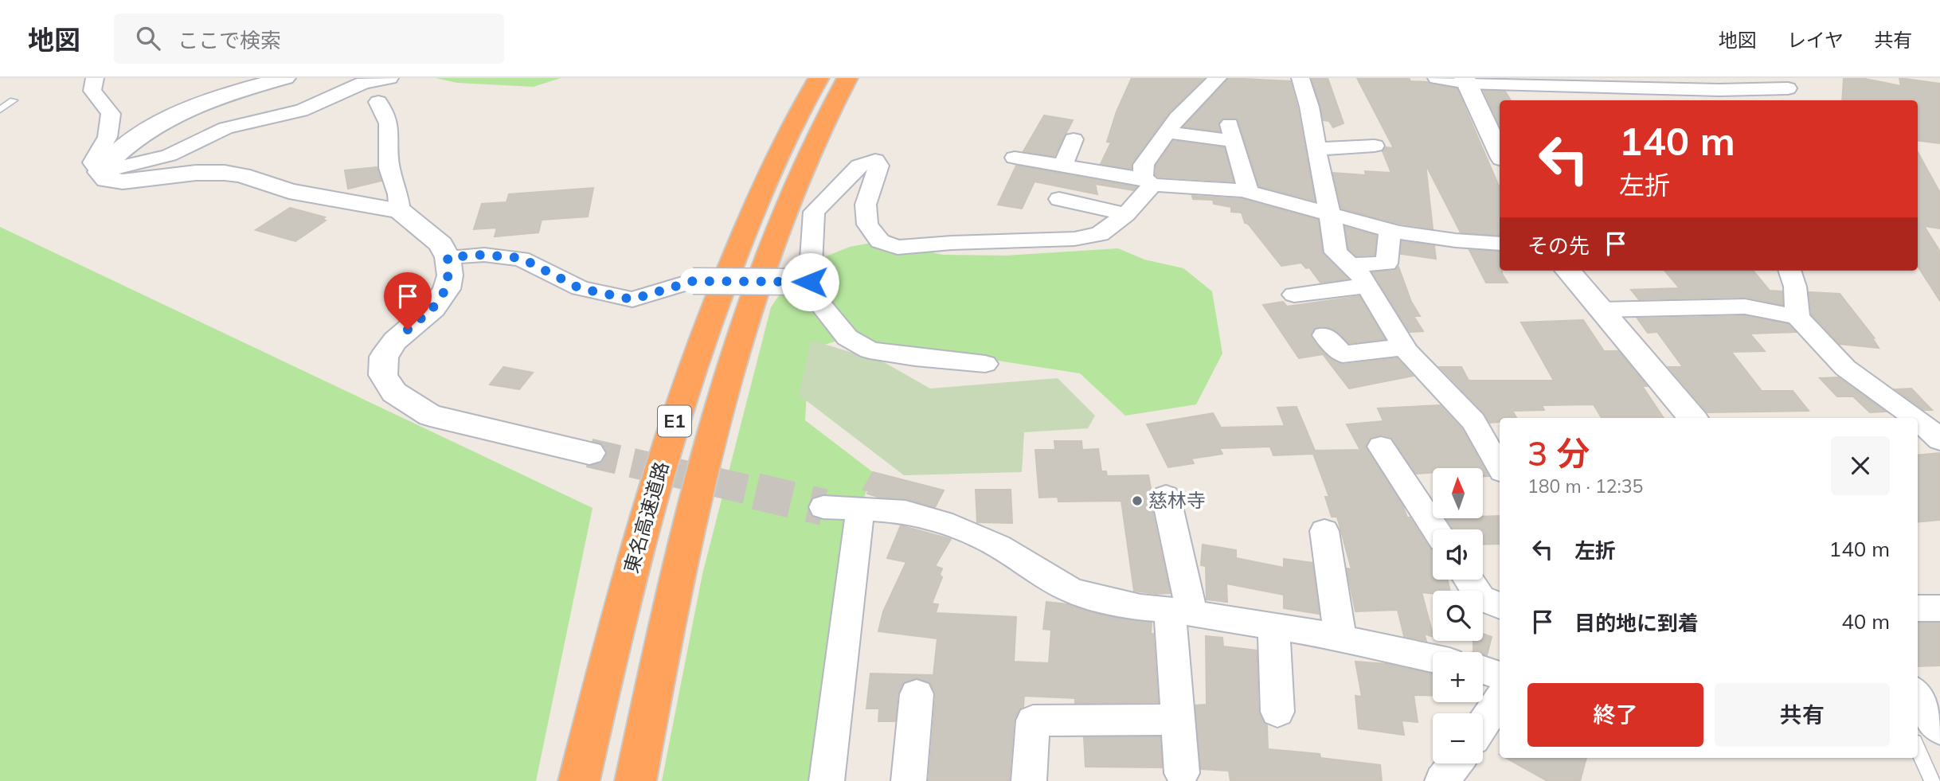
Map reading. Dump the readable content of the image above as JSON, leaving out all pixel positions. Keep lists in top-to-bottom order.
{
  "streets": {
    "highway": ["E1", "東名高速道路"]
  },
  "places": ["慈林寺"],
  "north": "top",
  "page": {
    "header": "地図",
    "search": "ここで検索",
    "nav": ["地図", "レイヤ", "共有"],
    "turn": ["140 m", "左折"],
    "then": "その先",
    "heading": ["3 分", "180 m · 12:35"],
    "map_buttons": ["+", "−"],
    "list": [
      {
        "name": "左折",
        "value": "140 m"
      },
      {
        "name": "目的地に到着",
        "value": "40 m"
      }
    ],
    "buttons": ["終了", "共有"]
  }
}
